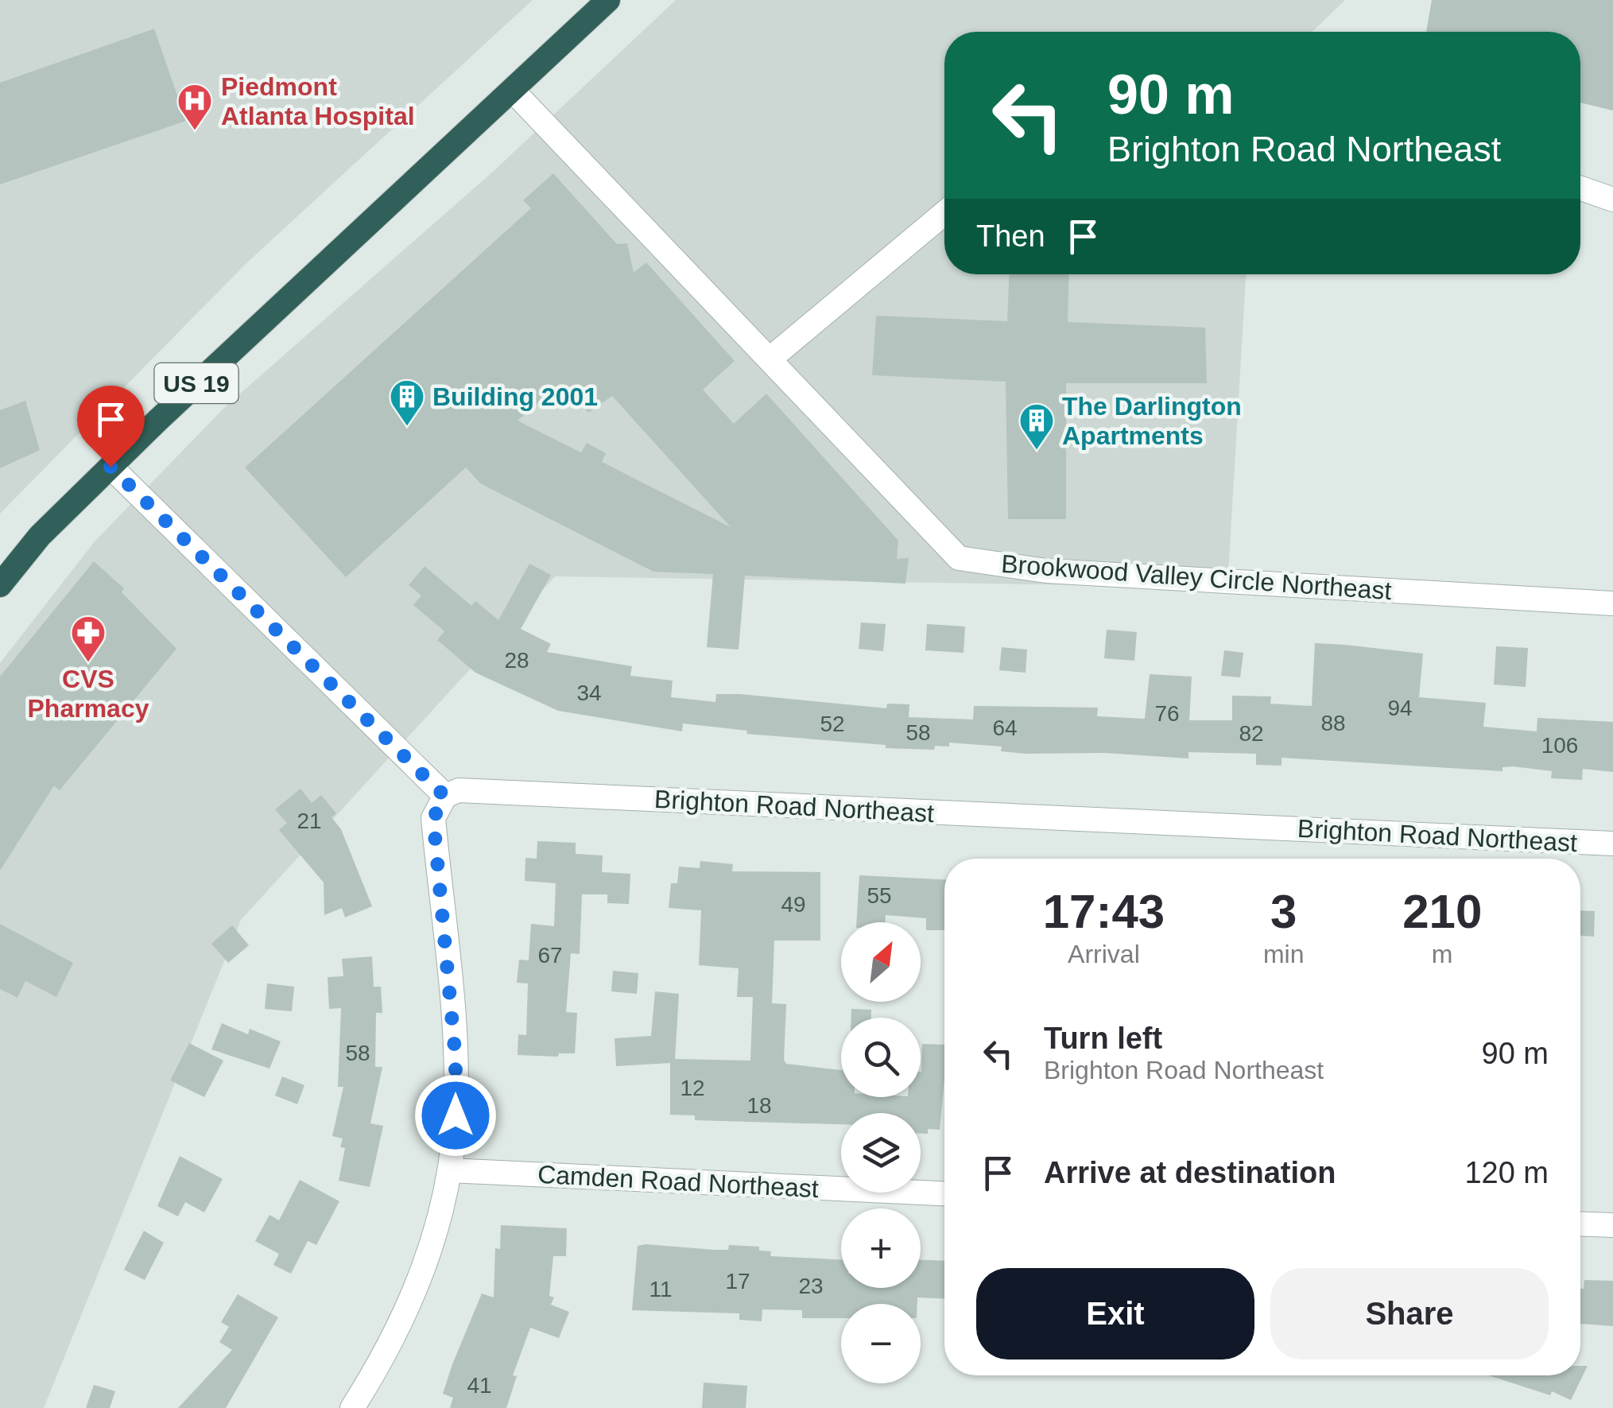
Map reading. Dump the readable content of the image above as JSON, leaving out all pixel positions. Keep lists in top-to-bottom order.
{
  "streets": {
    "highway": ["US 19"],
    "street": ["Brookwood Valley Circle Northeast", "Brighton Road Northeast", "Camden Road Northeast"]
  },
  "crossings": [
    ["US 19", "Brookwood Valley Circle Northeast"]
  ],
  "places": {
    "hospital": ["Piedmont Atlanta Hospital"],
    "building": ["Building 2001", "The Darlington Apartments"],
    "pharmacy": ["CVS Pharmacy"]
  },
  "house_numbers": [
    "28",
    "34",
    "94",
    "76",
    "88",
    "52",
    "64",
    "58",
    "82",
    "106",
    "21",
    "55",
    "49",
    "67",
    "58",
    "12",
    "18",
    "17",
    "23",
    "11",
    "41"
  ],
  "north": "top right",
  "page": {
    "turn": ["90 m", "Brighton Road Northeast"],
    "then": "Then",
    "eta": [
      "17:43",
      "Arrival",
      "3",
      "min",
      "210",
      "m"
    ],
    "map_buttons": ["+", "−"],
    "list": [
      {
        "name": "Turn left",
        "note": "Brighton Road Northeast",
        "value": "90 m"
      },
      {
        "name": "Arrive at destination",
        "value": "120 m"
      }
    ],
    "buttons": ["Exit", "Share"]
  }
}
